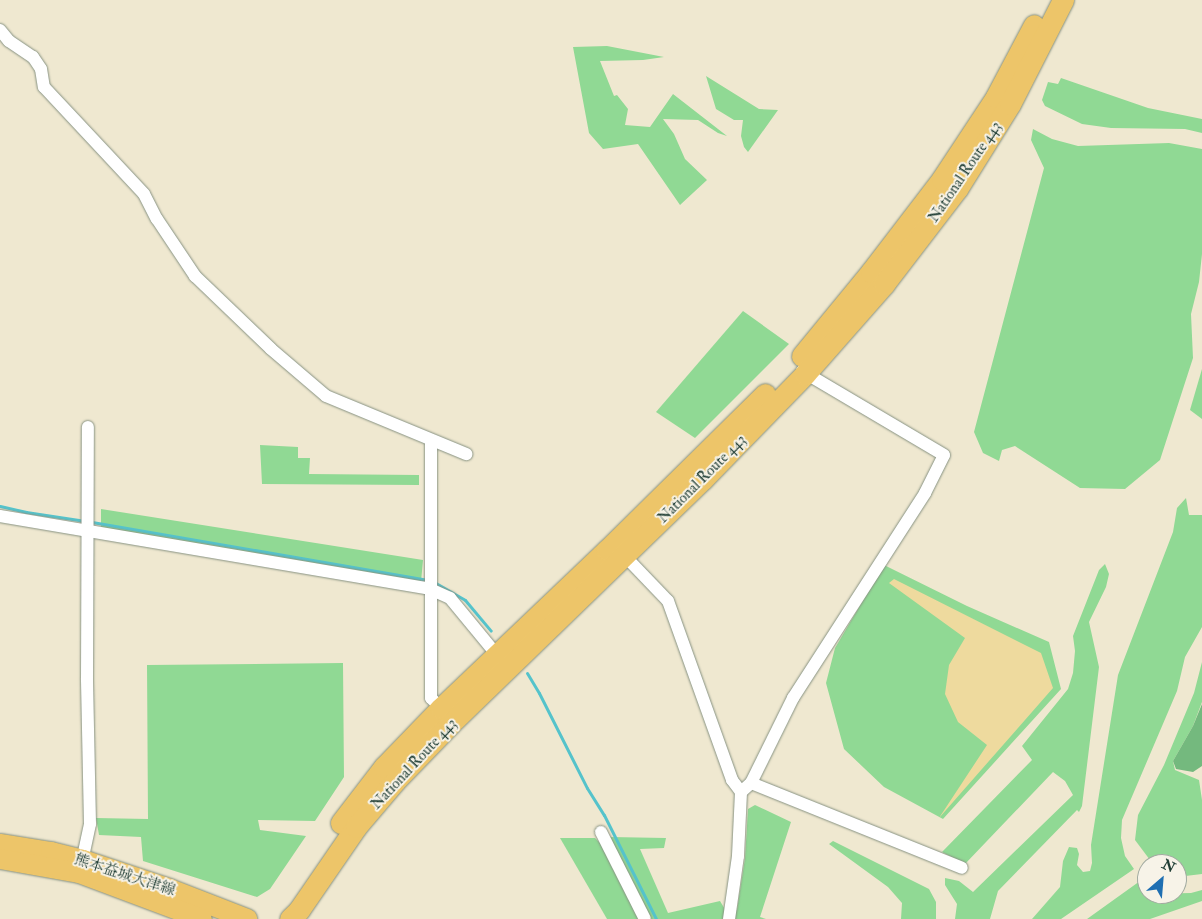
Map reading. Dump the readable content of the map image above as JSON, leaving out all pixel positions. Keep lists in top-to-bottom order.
{
  "streets": {
    "highway": ["National Route 443"],
    "main road": ["熊本益城大津線"]
  },
  "north": "top right"
}
